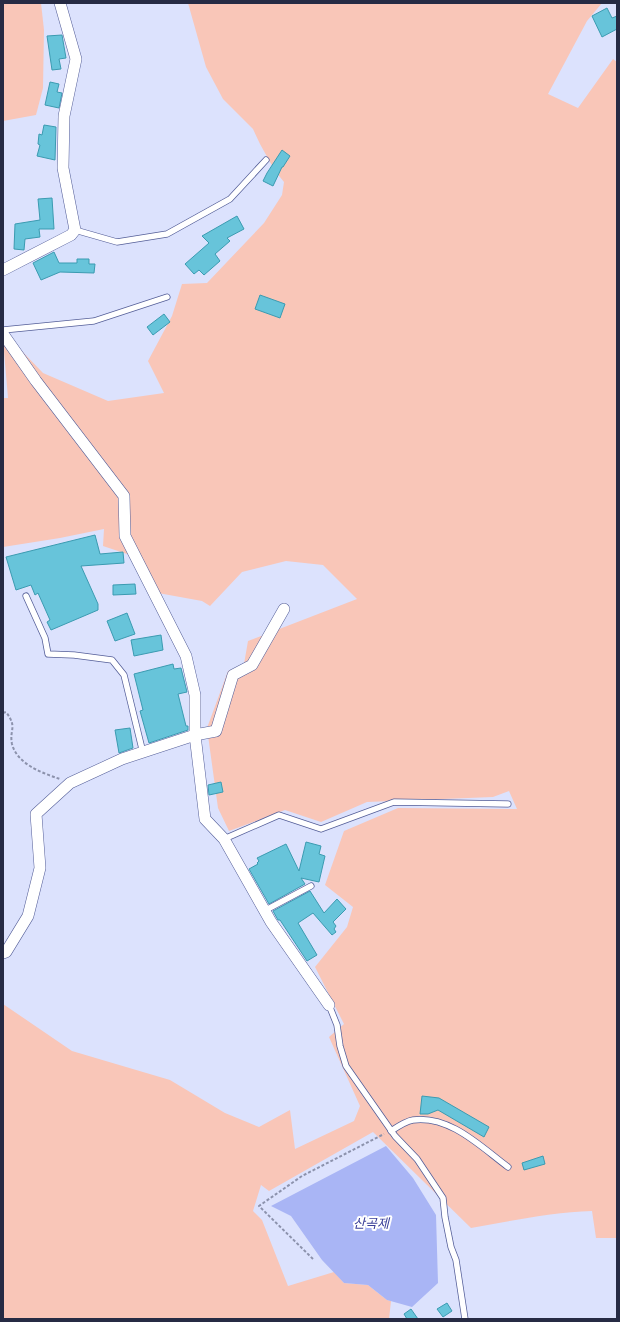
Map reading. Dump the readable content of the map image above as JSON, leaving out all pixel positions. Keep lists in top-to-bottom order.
{
  "water": ["산곡제"]
}
